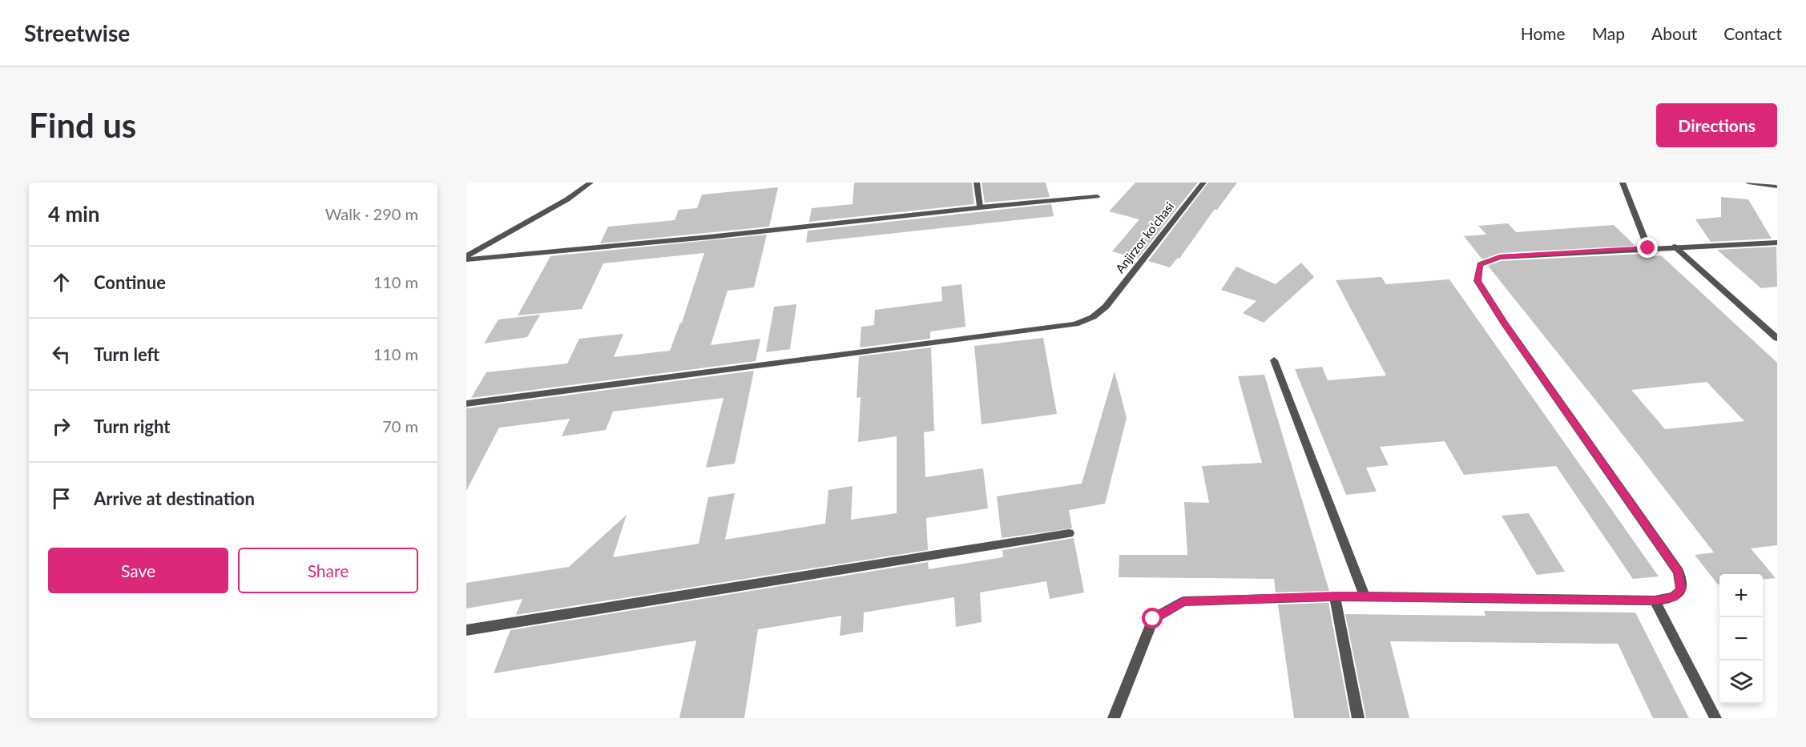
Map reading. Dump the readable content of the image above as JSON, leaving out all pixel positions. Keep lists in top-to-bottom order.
{
  "streets": {
    "street": ["Anjirzor koʻchasi"]
  },
  "page": {
    "header": "Streetwise",
    "nav": [
      "Home",
      "Map",
      "About",
      "Contact"
    ],
    "buttons": [
      "Directions",
      ["Save", "Share"]
    ],
    "title": "Find us",
    "heading": ["4 min", "Walk · 290 m"],
    "list": [
      ["Continue", "110 m"],
      ["Turn left", "110 m"],
      ["Turn right", "70 m"],
      "Arrive at destination"
    ],
    "map_buttons": ["+", "−"]
  }
}
